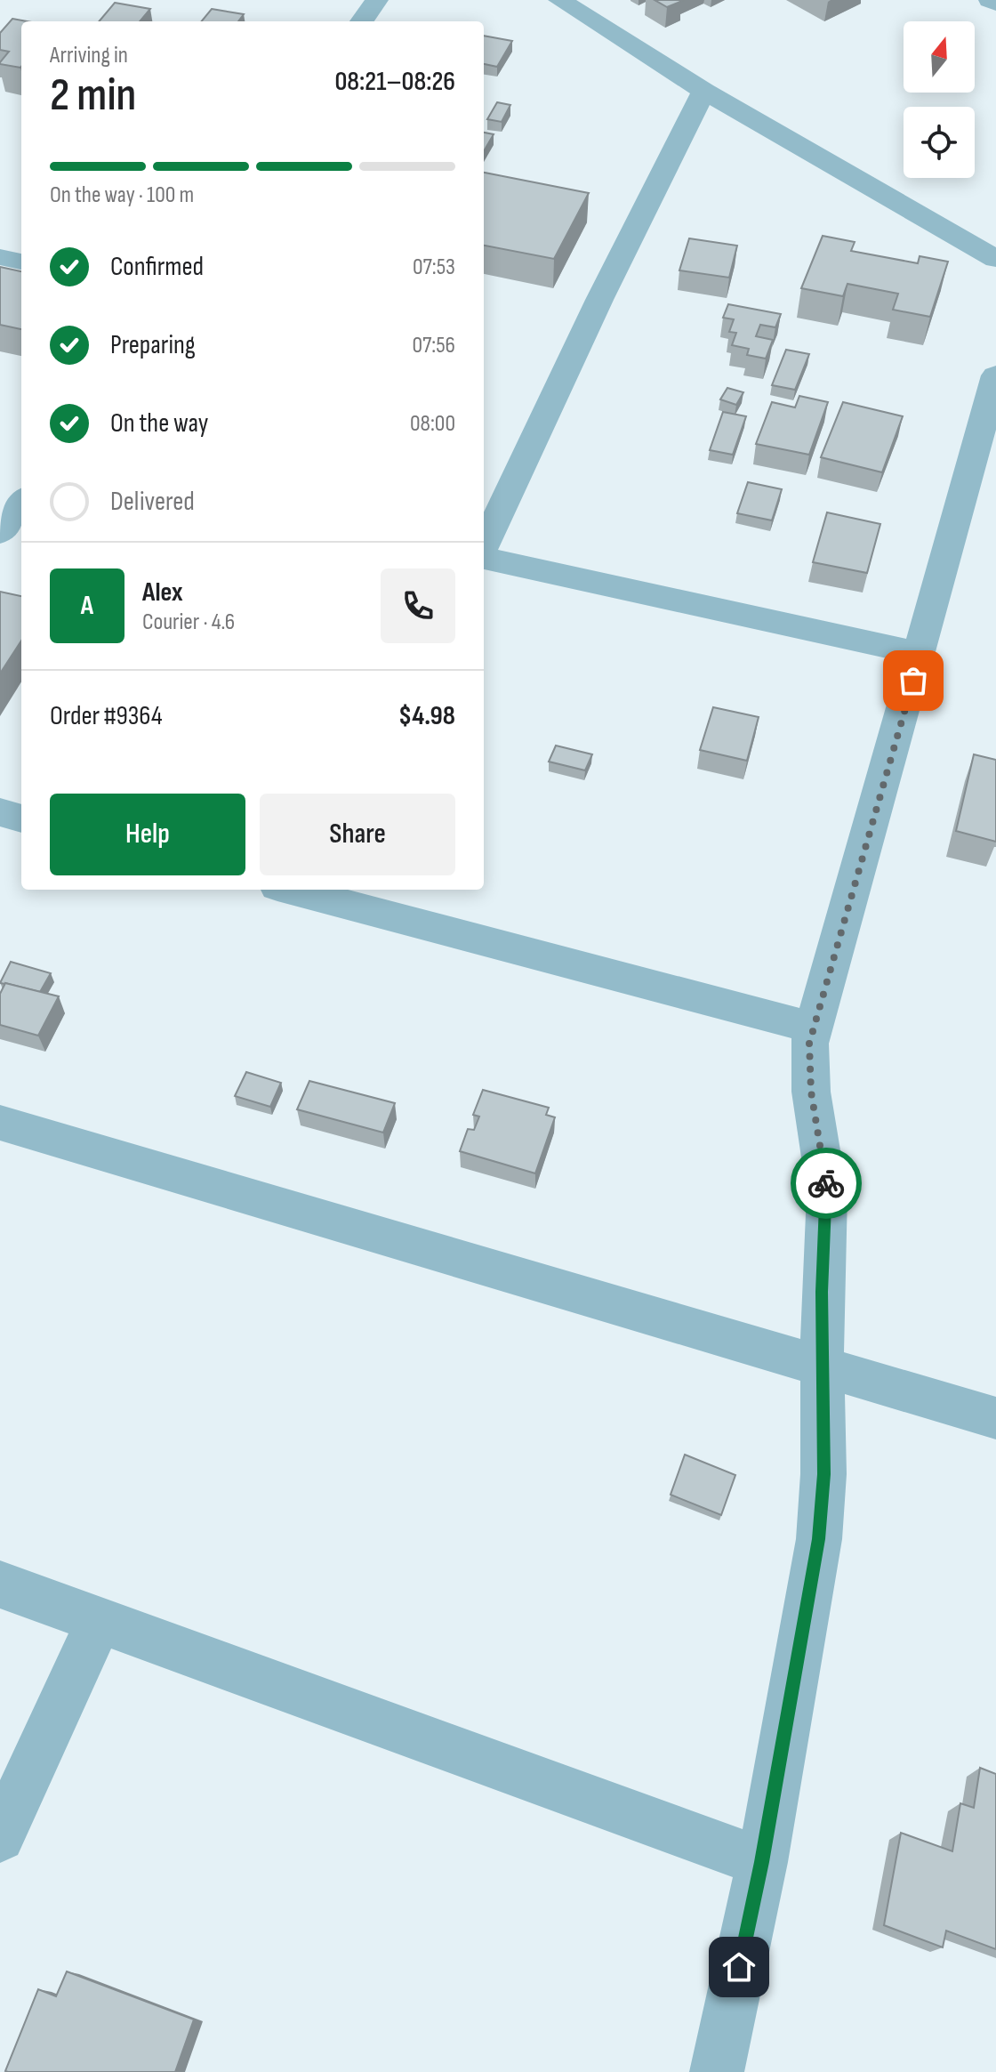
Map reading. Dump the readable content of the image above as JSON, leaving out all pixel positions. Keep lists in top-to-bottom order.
{
  "north": "top",
  "page": {
    "heading": ["2 min", "Arriving in", "08:21–08:26"],
    "panel": [
      "Alex",
      "Courier · 4.6",
      "Order #9364",
      "$4.98"
    ],
    "bar": "On the way · 100 m",
    "list": [
      ["Confirmed", "07:53"],
      ["Preparing", "07:56"],
      ["On the way", "08:00"],
      "Delivered"
    ],
    "round": "A",
    "buttons": ["Help", "Share"]
  }
}
